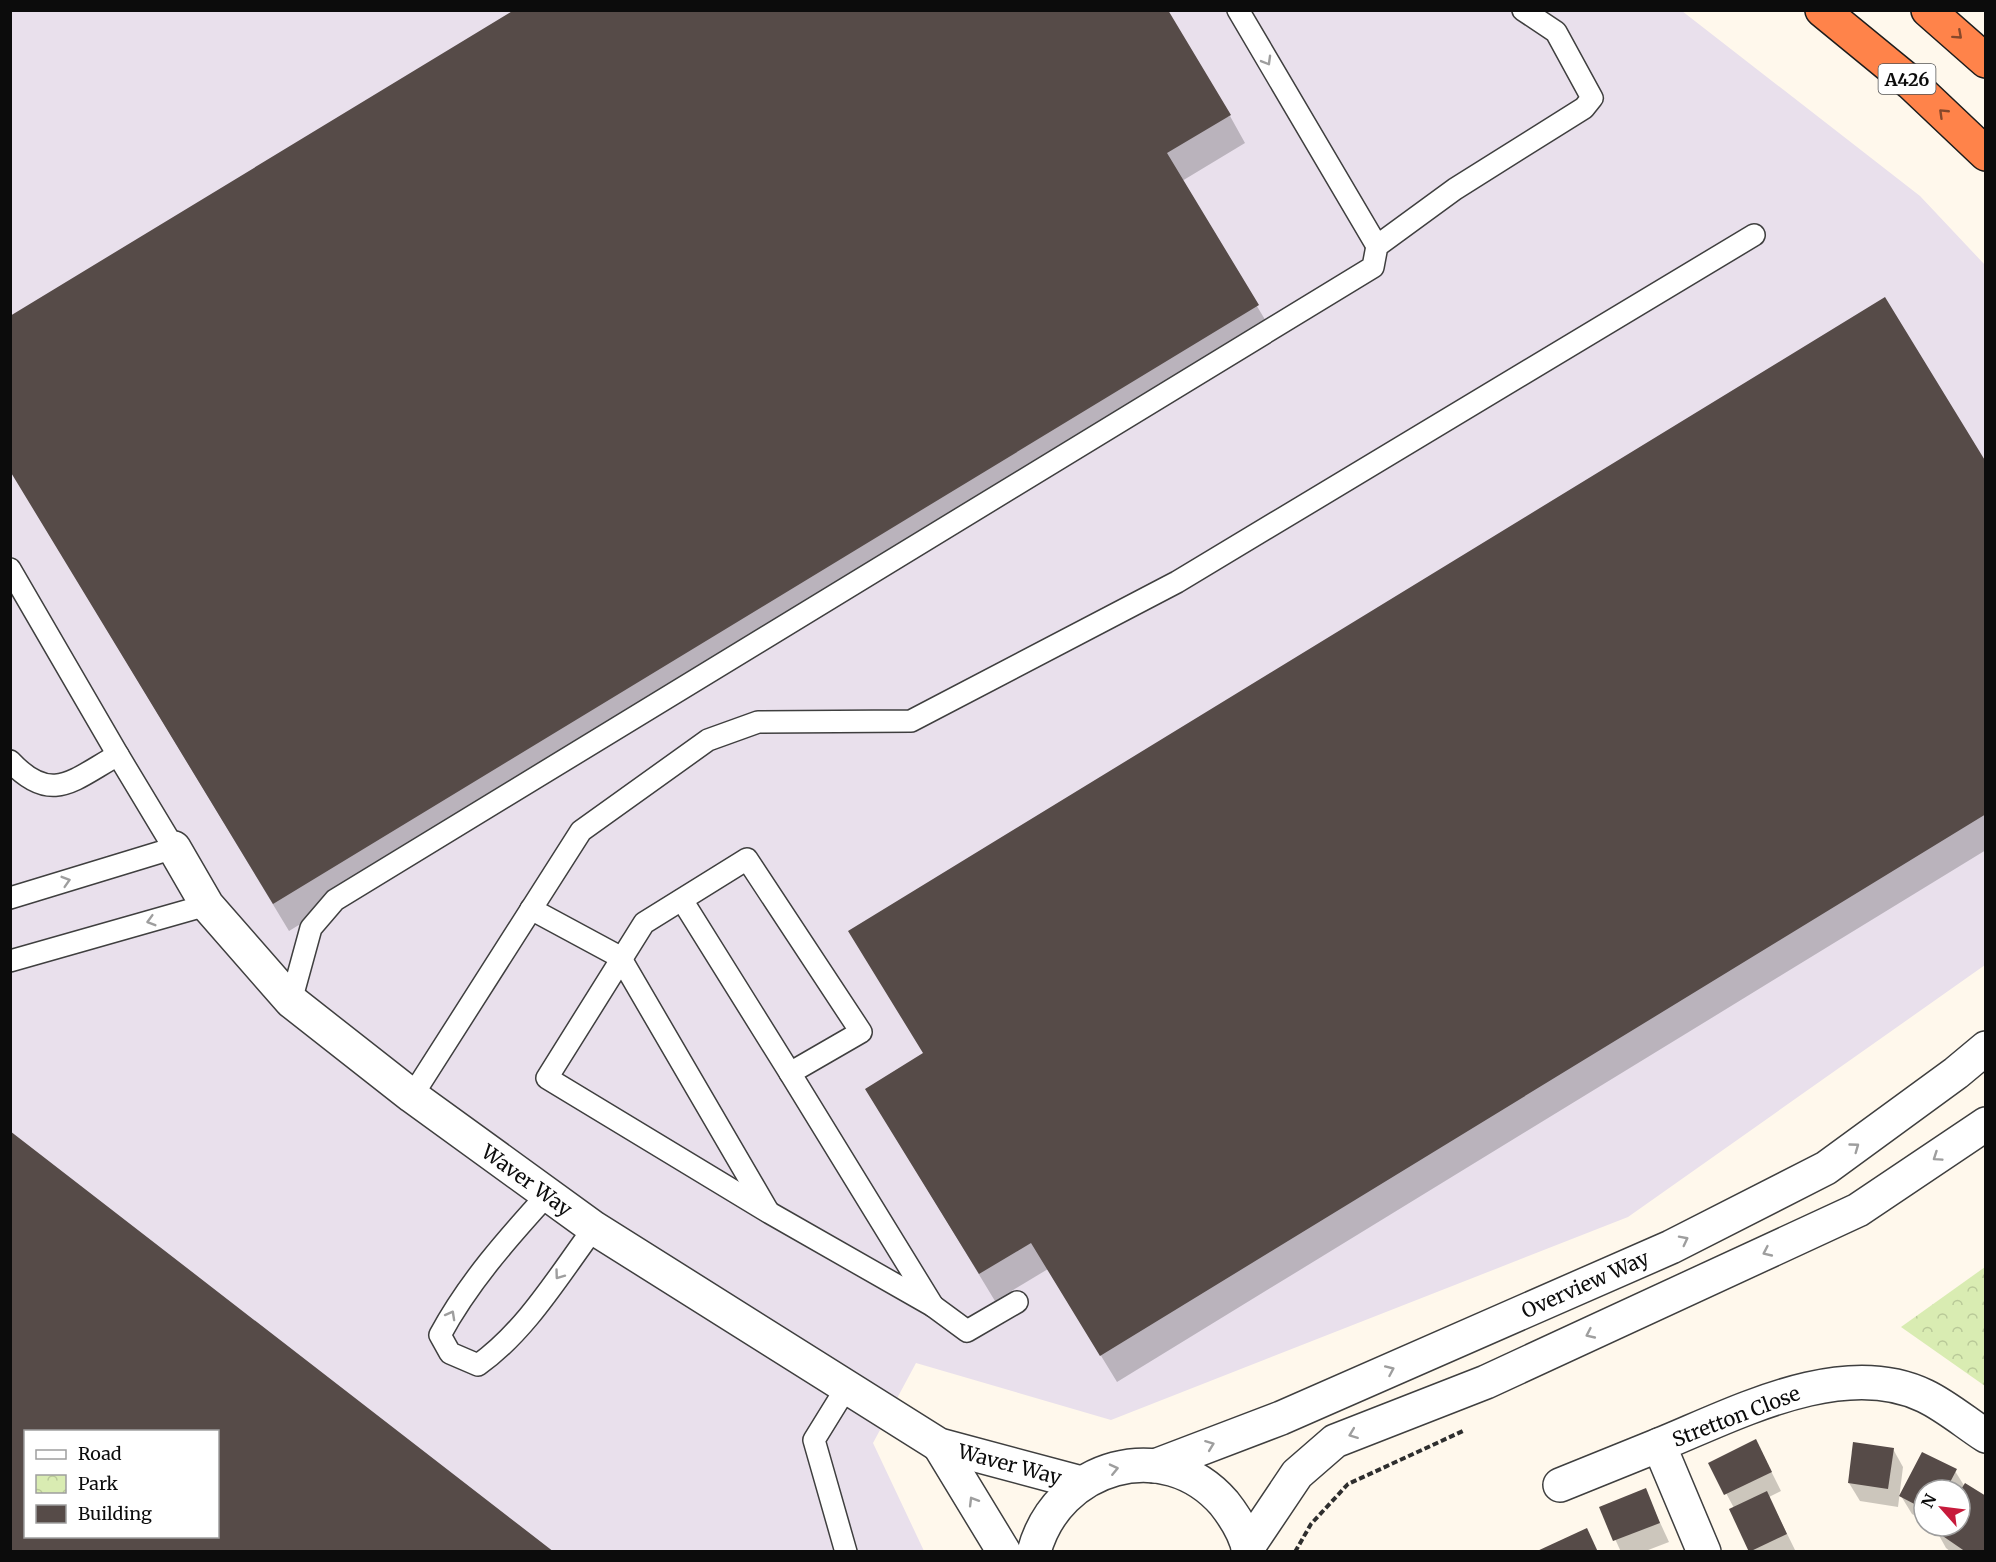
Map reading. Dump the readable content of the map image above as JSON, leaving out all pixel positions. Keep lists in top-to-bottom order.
{
  "streets": {
    "highway": ["A426"],
    "street": ["Waver Way", "Overview Way", "Stretton Close"]
  },
  "legend": ["Road", "Park", "Building"],
  "north": "top left"
}
